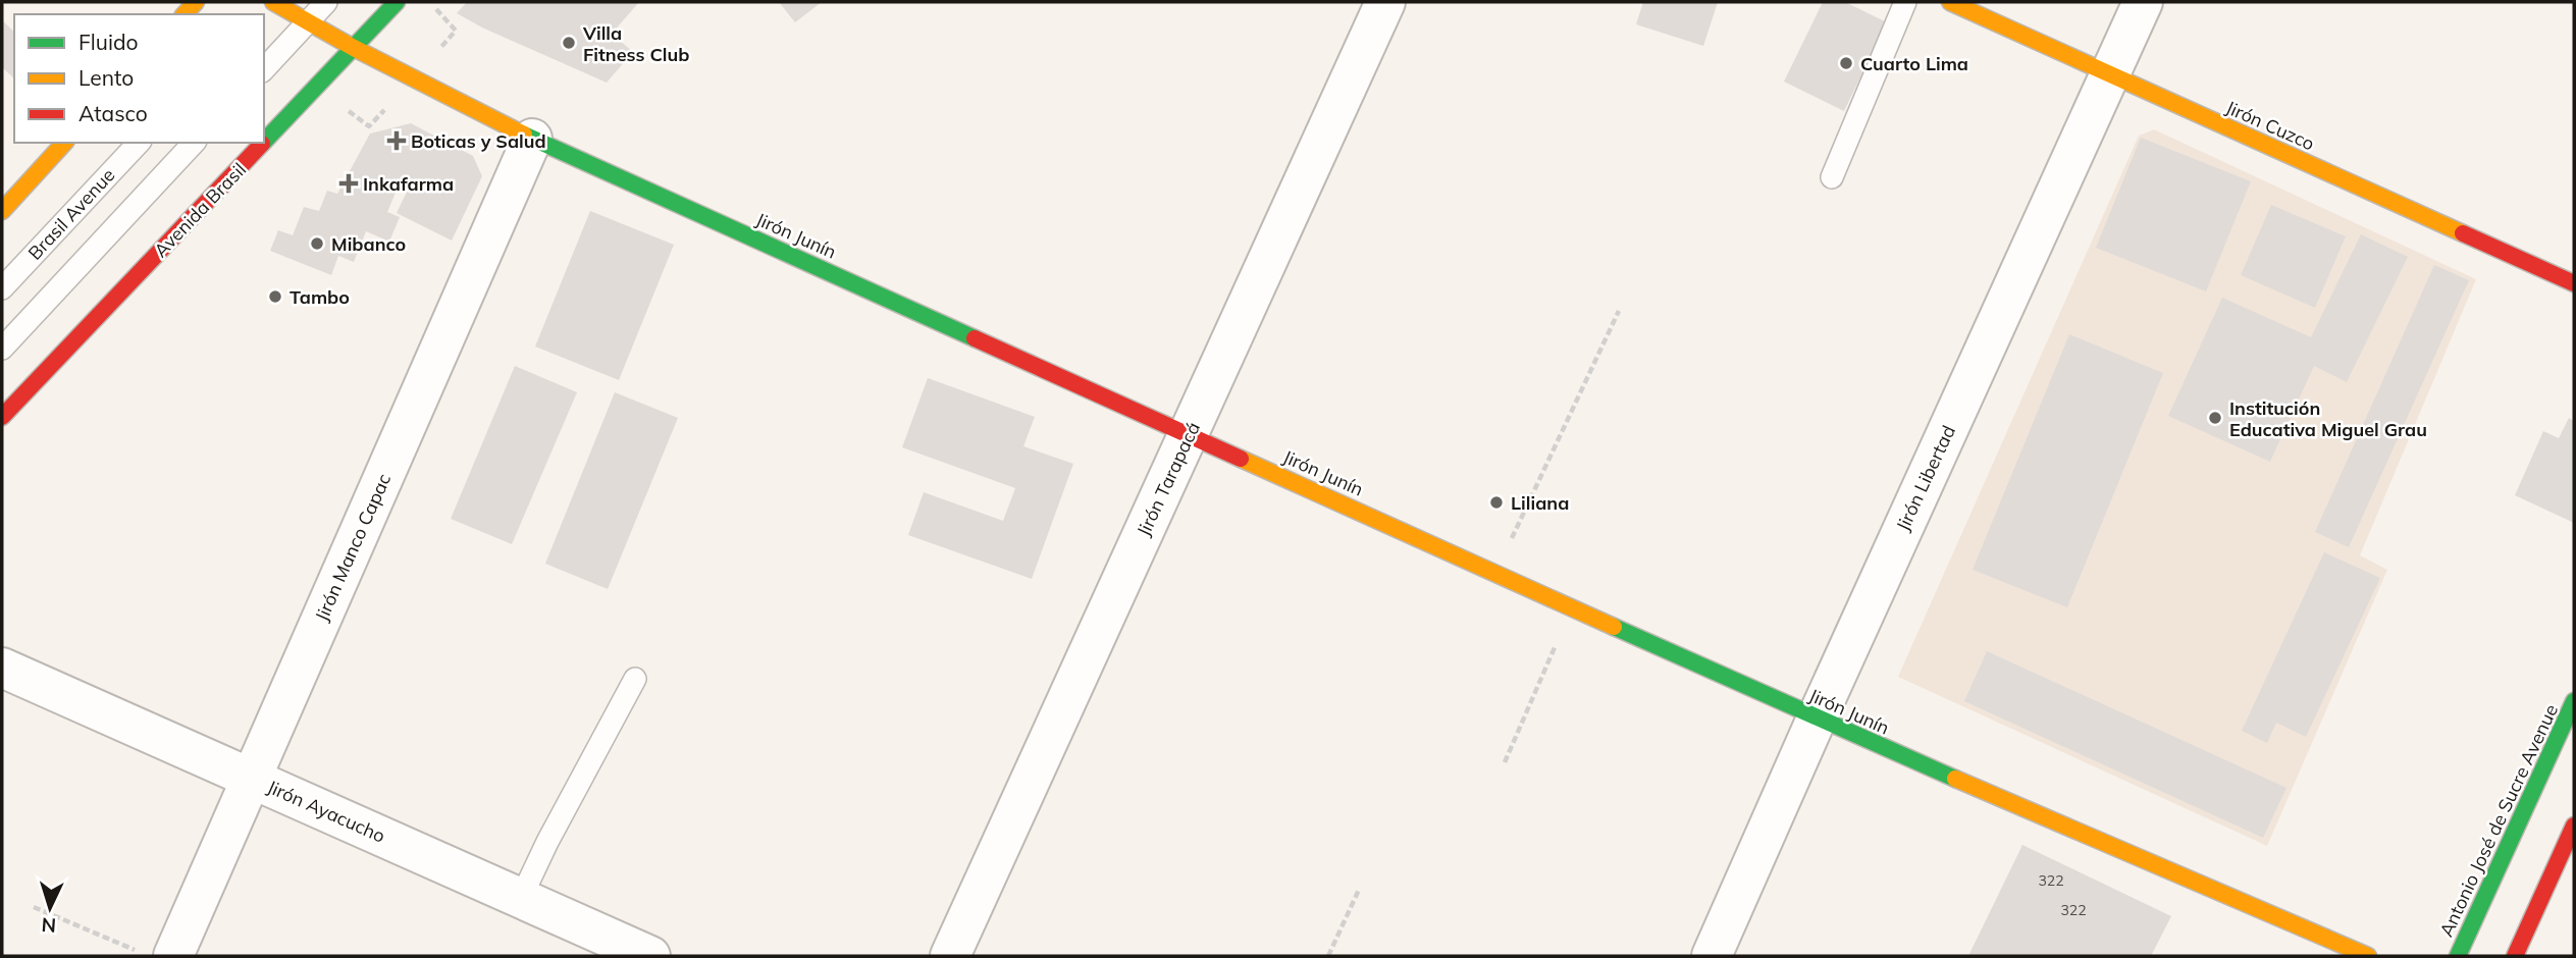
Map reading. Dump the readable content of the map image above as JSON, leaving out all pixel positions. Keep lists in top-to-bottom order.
{
  "streets": {
    "street": [
      "Jirón Cuzco",
      "Avenida Brasil",
      "Jirón Junín",
      "Jirón Libertad",
      "Jirón Tarapacá",
      "Jirón Manco Capac",
      "Jirón Ayacucho",
      "Antonio José de Sucre Avenue"
    ],
    "lane": ["Brasil Avenue"]
  },
  "crossings": [
    ["Jirón Cuzco", "Jirón Libertad"],
    ["Avenida Brasil", "Jirón Junín"],
    ["Jirón Junín", "Jirón Libertad"],
    ["Jirón Junín", "Jirón Tarapacá"],
    ["Jirón Junín", "Jirón Manco Capac"],
    ["Jirón Manco Capac", "Jirón Ayacucho"]
  ],
  "places": {
    "other": [
      "Villa Fitness Club",
      "Cuarto Lima",
      "Mibanco",
      "Tambo",
      "Institución Educativa Miguel Grau",
      "Liliana"
    ],
    "health": ["Boticas y Salud", "Inkafarma"]
  },
  "house_numbers": ["322", "322"],
  "legend": ["Fluido", "Lento", "Atasco"],
  "north": "bottom"
}
